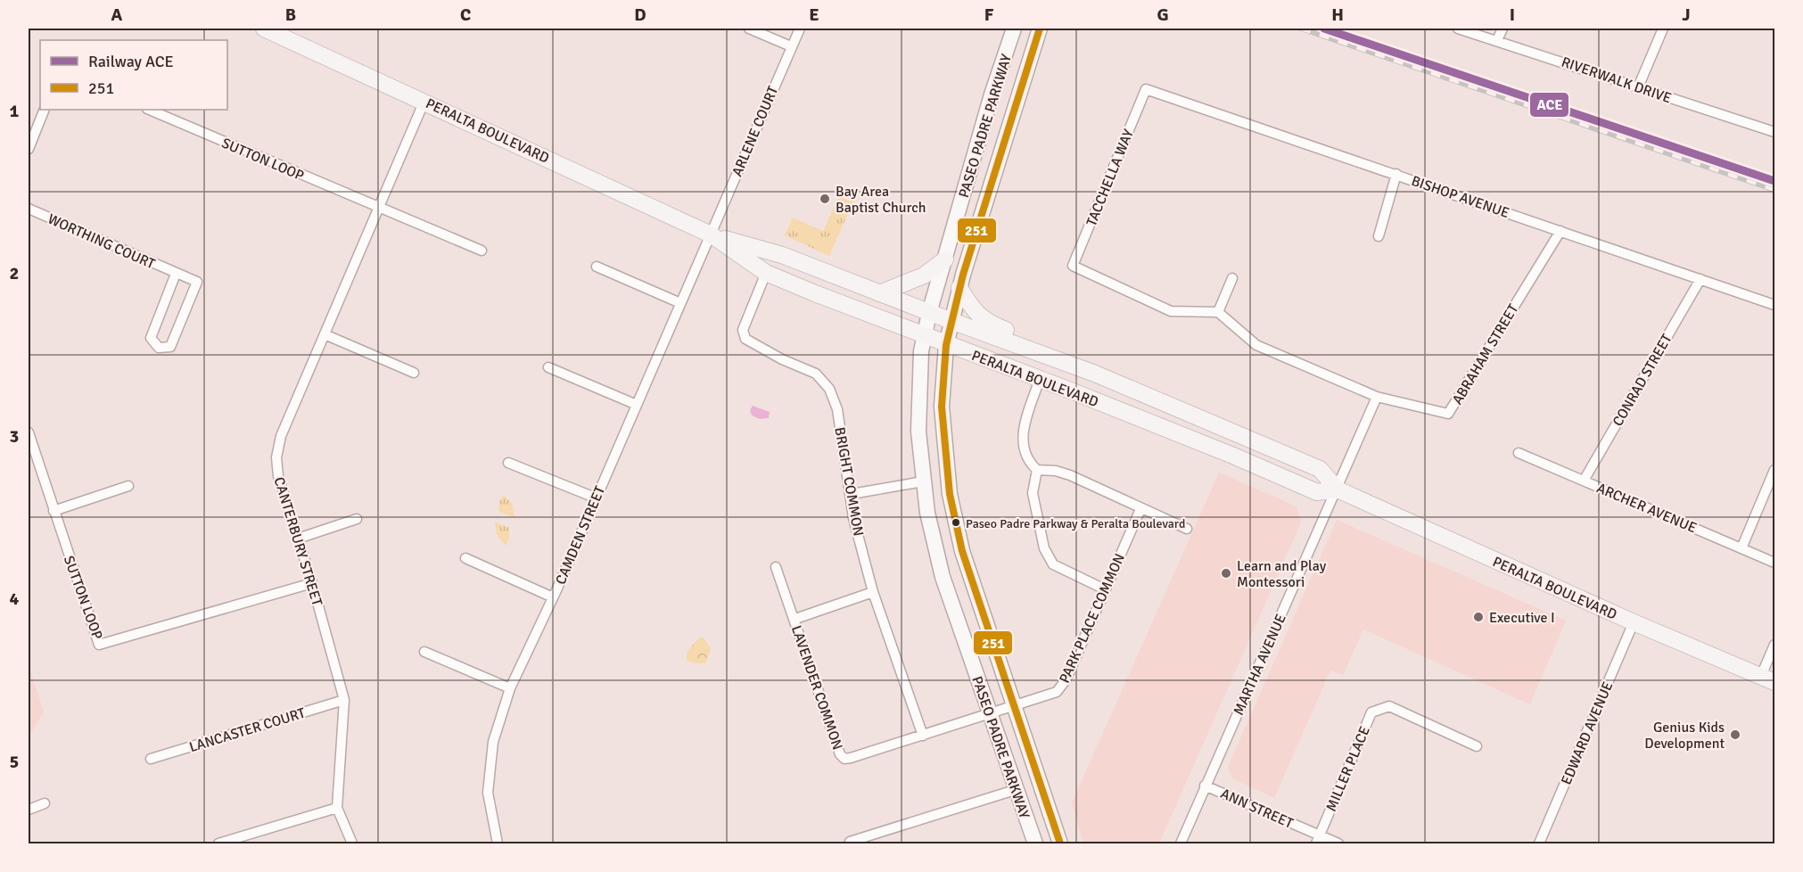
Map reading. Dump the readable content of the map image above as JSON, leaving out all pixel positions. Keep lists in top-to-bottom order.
{
  "streets": {
    "main road": ["PASEO PADRE PARKWAY", "PERALTA BOULEVARD"],
    "street": [
      "RIVERWALK DRIVE",
      "ARLENE COURT",
      "SUTTON LOOP",
      "TACCHELLA WAY",
      "BISHOP AVENUE",
      "WORTHING COURT",
      "ABRAHAM STREET",
      "CONRAD STREET",
      "BRIGHT COMMON",
      "ARCHER AVENUE",
      "CAMDEN STREET",
      "CANTERBURY STREET",
      "PARK PLACE COMMON",
      "MARTHA AVENUE",
      "LAVENDER COMMON",
      "LANCASTER COURT",
      "EDWARD AVENUE",
      "MILLER PLACE",
      "ANN STREET"
    ]
  },
  "crossings": [
    ["PASEO PADRE PARKWAY", "PERALTA BOULEVARD"],
    ["PASEO PADRE PARKWAY", "PARK PLACE COMMON"],
    ["PERALTA BOULEVARD", "ARLENE COURT"],
    ["PERALTA BOULEVARD", "BRIGHT COMMON"],
    ["PERALTA BOULEVARD", "CAMDEN STREET"],
    ["PERALTA BOULEVARD", "CANTERBURY STREET"],
    ["PERALTA BOULEVARD", "MARTHA AVENUE"],
    ["PERALTA BOULEVARD", "EDWARD AVENUE"],
    ["ARLENE COURT", "CAMDEN STREET"],
    ["SUTTON LOOP", "CANTERBURY STREET"],
    ["TACCHELLA WAY", "BISHOP AVENUE"],
    ["BISHOP AVENUE", "ABRAHAM STREET"],
    ["BISHOP AVENUE", "CONRAD STREET"],
    ["ABRAHAM STREET", "MARTHA AVENUE"],
    ["CONRAD STREET", "ARCHER AVENUE"],
    ["BRIGHT COMMON", "PARK PLACE COMMON"],
    ["BRIGHT COMMON", "LAVENDER COMMON"],
    ["CANTERBURY STREET", "LANCASTER COURT"],
    ["PARK PLACE COMMON", "LAVENDER COMMON"],
    ["MARTHA AVENUE", "ANN STREET"],
    ["MILLER PLACE", "ANN STREET"]
  ],
  "places": [
    "Bay Area Baptist Church",
    "Paseo Padre Parkway & Peralta Boulevard",
    "Learn and Play Montessori",
    "Executive I",
    "Genius Kids Development"
  ],
  "lines": ["rail line ACE", "transit line 251"],
  "legend": ["Railway ACE", "251"],
  "grid": {
    "columns": [
      "A",
      "B",
      "C",
      "D",
      "E",
      "F",
      "G",
      "H",
      "I",
      "J"
    ],
    "rows": [
      "1",
      "2",
      "3",
      "4",
      "5"
    ]
  }
}
